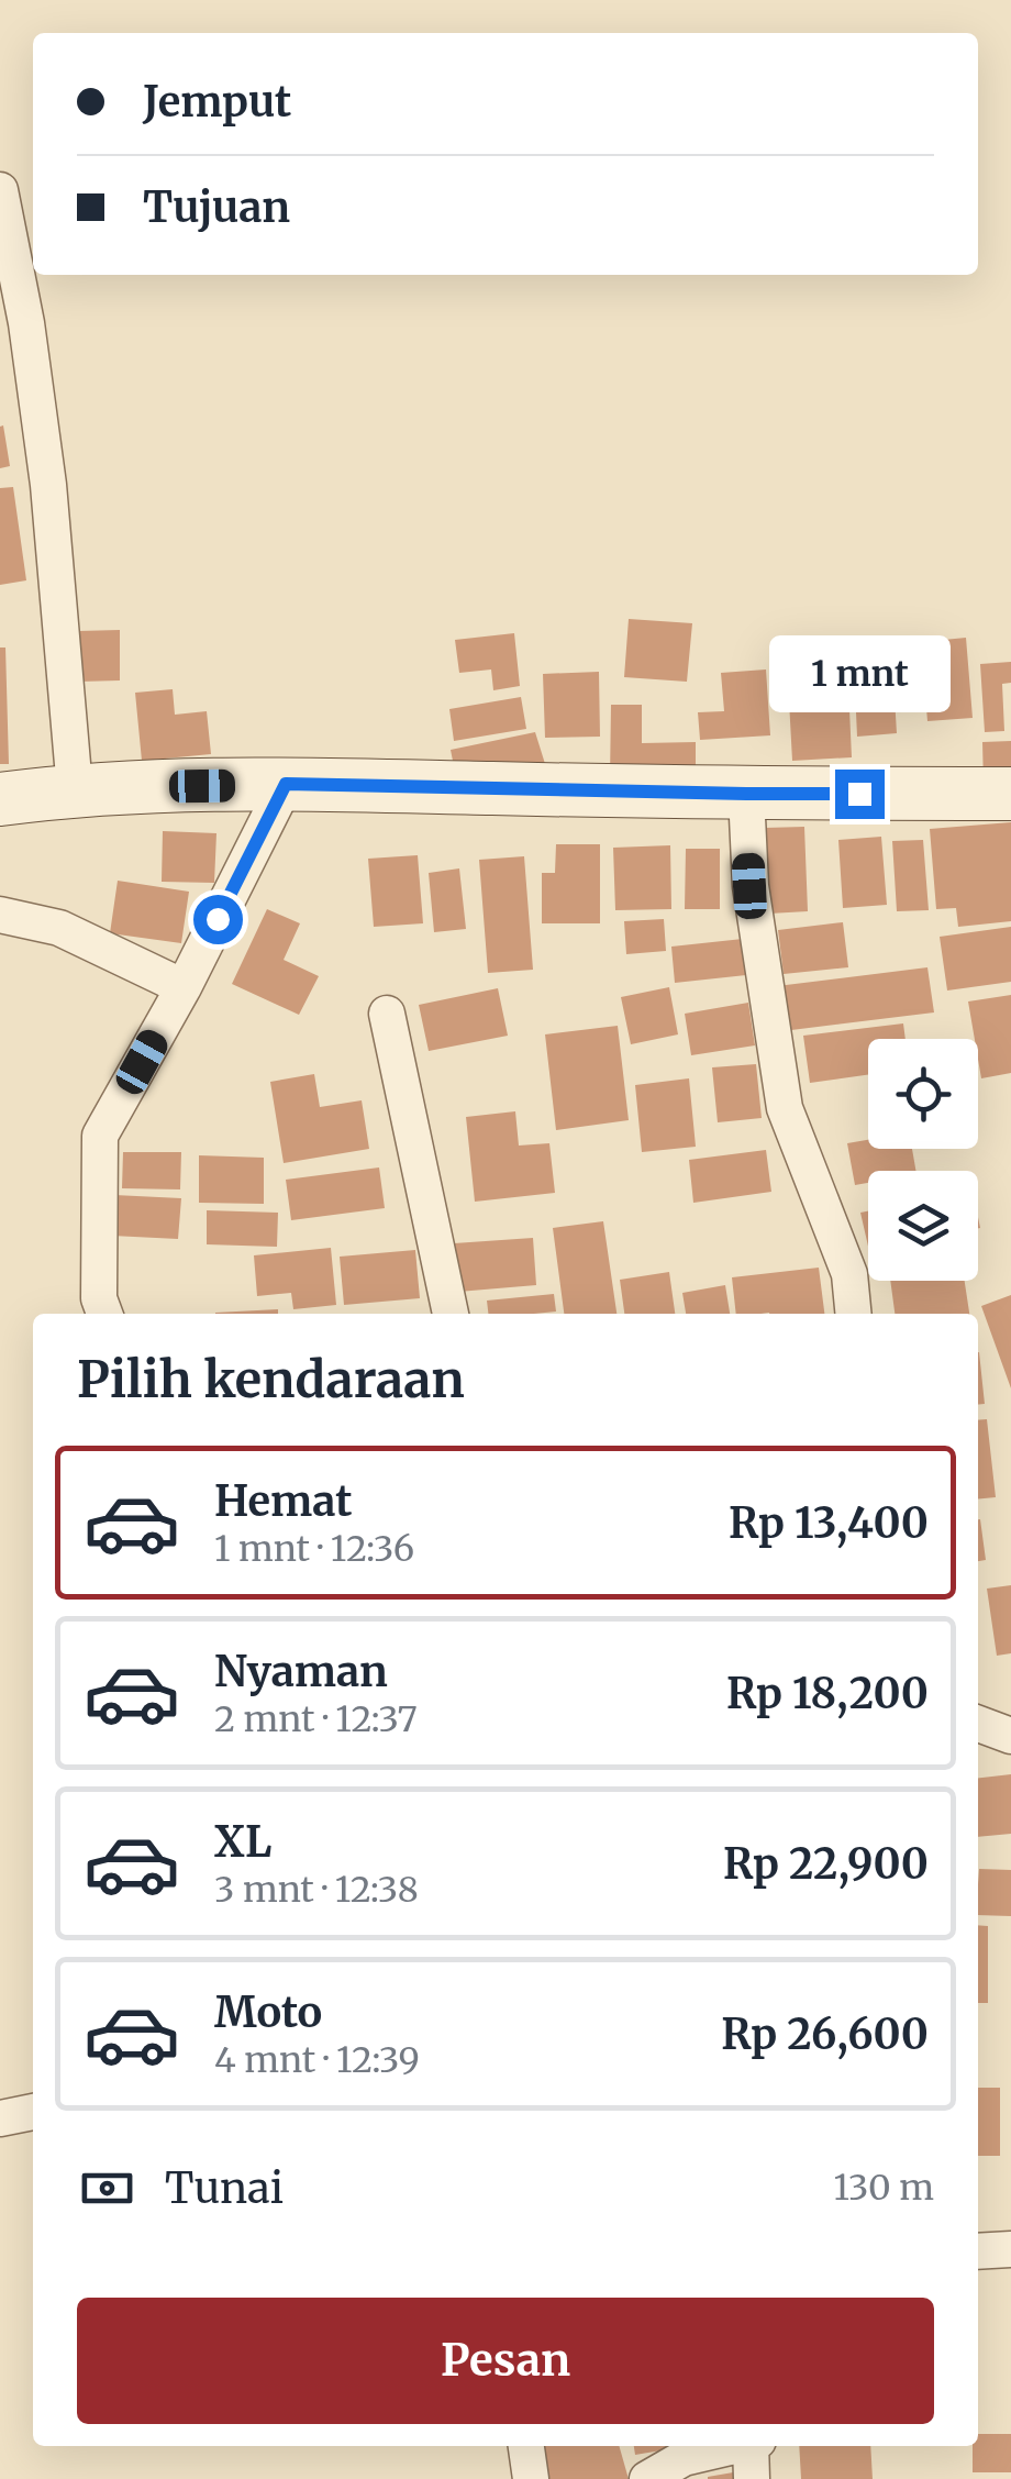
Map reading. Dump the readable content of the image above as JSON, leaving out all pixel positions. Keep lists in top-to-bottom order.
{
  "page": {
    "banner": ["Jemput", "Tujuan"],
    "bubble": "1 mnt",
    "heading": "Pilih kendaraan",
    "list": [
      {
        "name": "Hemat",
        "note": "1 mnt · 12:36",
        "value": "Rp 13,400"
      },
      {
        "name": "Nyaman",
        "note": "2 mnt · 12:37",
        "value": "Rp 18,200"
      },
      {
        "name": "XL",
        "note": "3 mnt · 12:38",
        "value": "Rp 22,900"
      },
      {
        "name": "Moto",
        "note": "4 mnt · 12:39",
        "value": "Rp 26,600"
      }
    ],
    "pay": ["Tunai", "130 m"],
    "buttons": "Pesan"
  }
}
